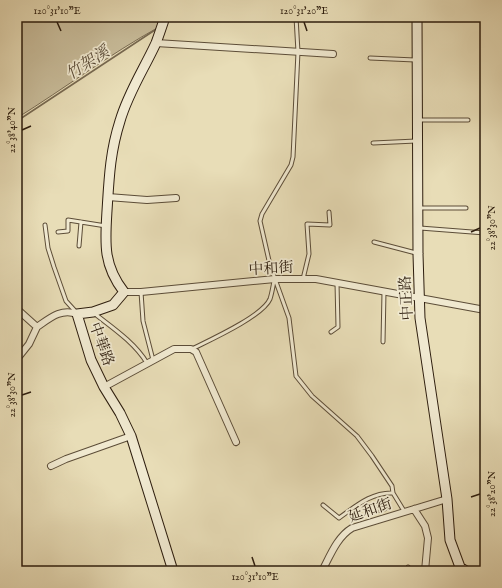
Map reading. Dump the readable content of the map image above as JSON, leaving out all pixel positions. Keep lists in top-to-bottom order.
{
  "streets": {
    "street": [
      "中和街",
      "中正路",
      "中華路",
      "延和街"
    ]
  },
  "crossings": [
    ["中和街", "中正路"],
    ["中和街", "中華路"],
    ["中正路", "延和街"]
  ],
  "water": ["竹架溪"],
  "coordinates": [
    "120°31'10\"E",
    "120°31'20\"E",
    "22°38'40\"N",
    "22°38'30\"N",
    "22°38'20\"N"
  ]
}
